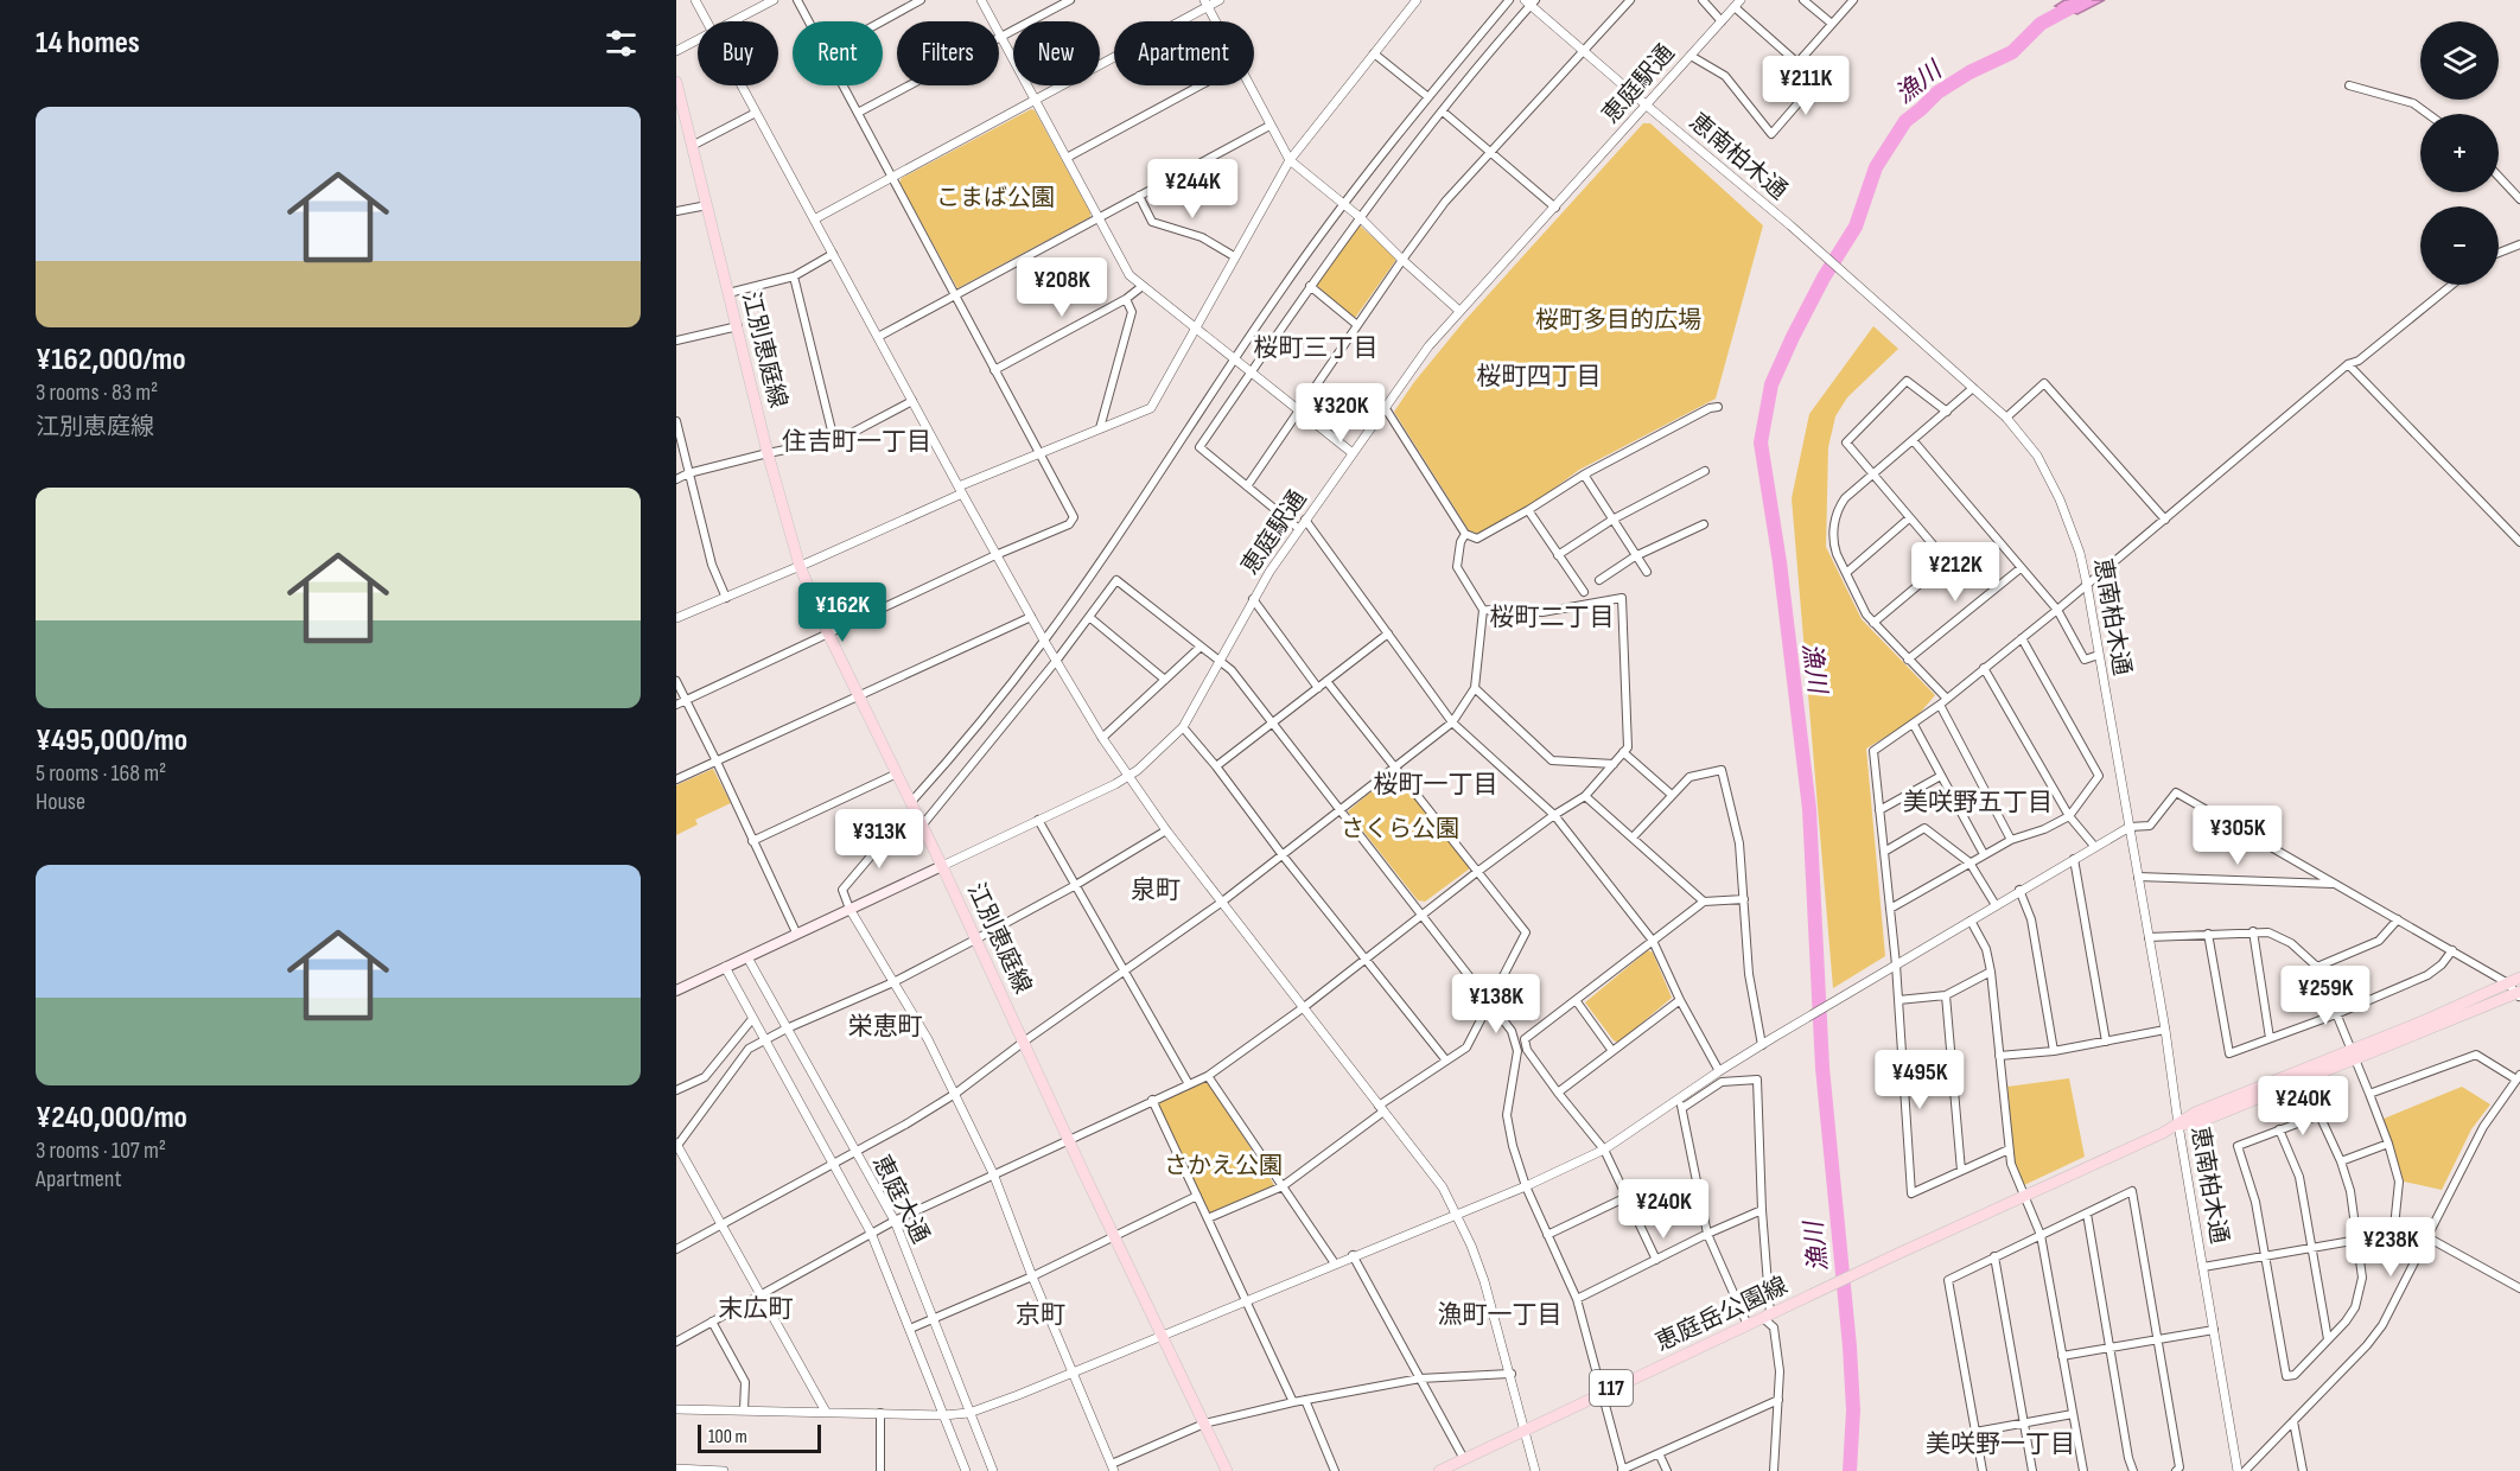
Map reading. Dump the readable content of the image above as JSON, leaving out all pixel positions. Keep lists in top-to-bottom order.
{
  "streets": {
    "main road": ["江別恵庭線", "恵庭岳公園線", "117"],
    "street": ["恵庭駅通", "恵南柏木通", "恵庭大通"]
  },
  "crossings": [
    ["恵庭駅通", "恵南柏木通"],
    ["恵庭駅通", "江別恵庭線"],
    ["恵南柏木通", "恵庭岳公園線"]
  ],
  "districts": [
    "桜町三丁目",
    "桜町四丁目",
    "住吉町一丁目",
    "桜町二丁目",
    "桜町一丁目",
    "美咲野五丁目",
    "泉町",
    "栄恵町",
    "末広町",
    "京町",
    "漁町一丁目",
    "美咲野一丁目"
  ],
  "water": ["漁川"],
  "parks": [
    "こまば公園",
    "桜町多目的広場",
    "さくら公園",
    "さかえ公園"
  ],
  "scale_bar": "100 m",
  "page": {
    "heading": "14 homes",
    "map_buttons": ["+", "−"],
    "chip": [
      "Buy",
      "Rent",
      "Filters",
      "New",
      "Apartment"
    ],
    "price": [
      "¥211K",
      "¥244K",
      "¥208K",
      "¥320K",
      "¥212K",
      "¥162K",
      "¥305K",
      "¥313K",
      "¥259K",
      "¥138K",
      "¥495K",
      "¥240K",
      "¥240K",
      "¥238K"
    ],
    "list": [
      {
        "name": "¥162,000/mo",
        "note": "3 rooms · 83 m² · 江別恵庭線"
      },
      {
        "name": "¥495,000/mo",
        "note": "5 rooms · 168 m² · House"
      },
      {
        "name": "¥240,000/mo",
        "note": "3 rooms · 107 m² · Apartment"
      }
    ],
    "scale": "100 m"
  }
}
